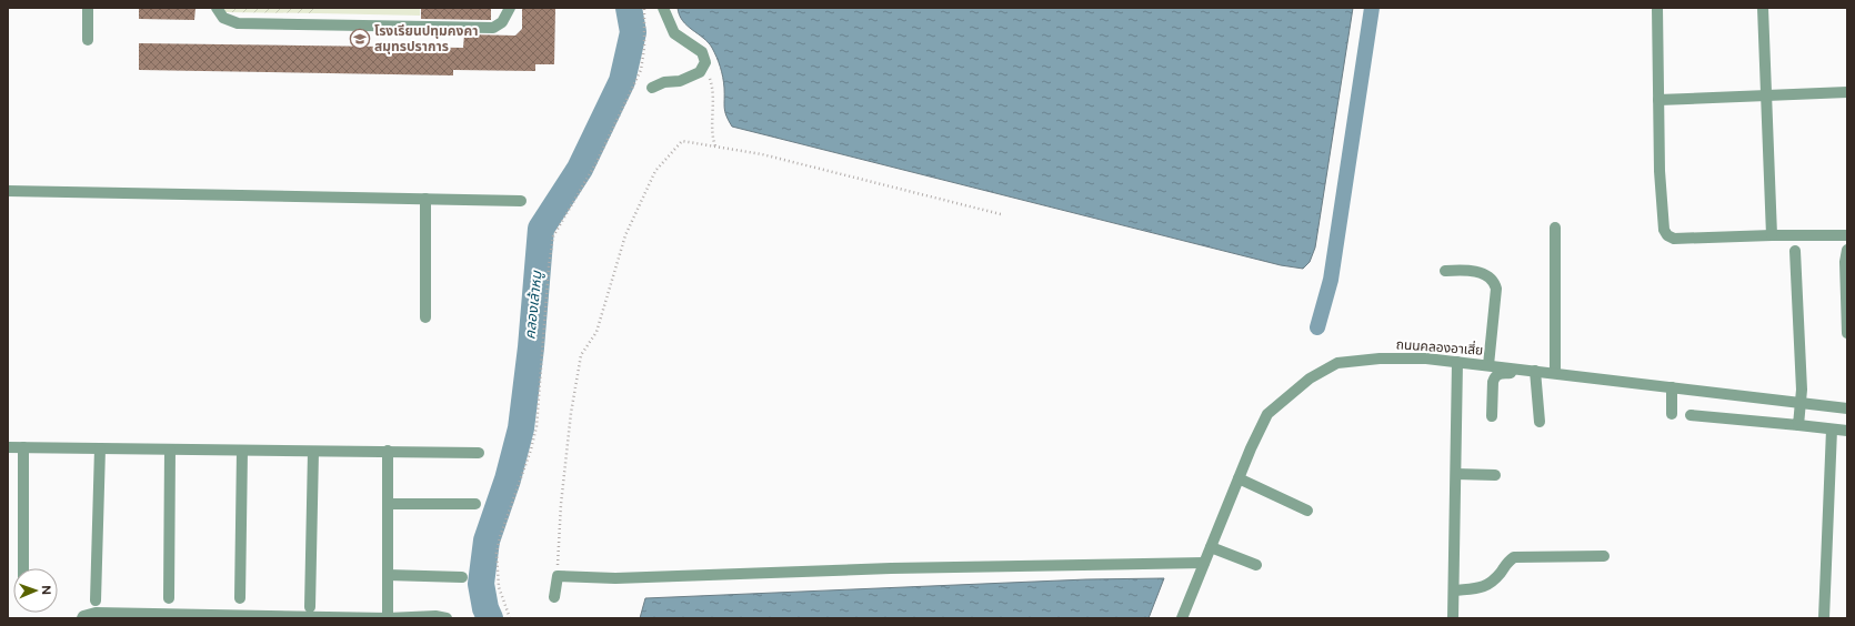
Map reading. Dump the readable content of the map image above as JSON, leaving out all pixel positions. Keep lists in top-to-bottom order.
{
  "streets": {
    "street": ["ถนนคลองอาเสี่ย"]
  },
  "water": ["คลองเล้าหมู"],
  "places": {
    "school or university": ["โรงเรียนปทุมคงคา สมุทรปราการ"]
  },
  "north": "right"
}
